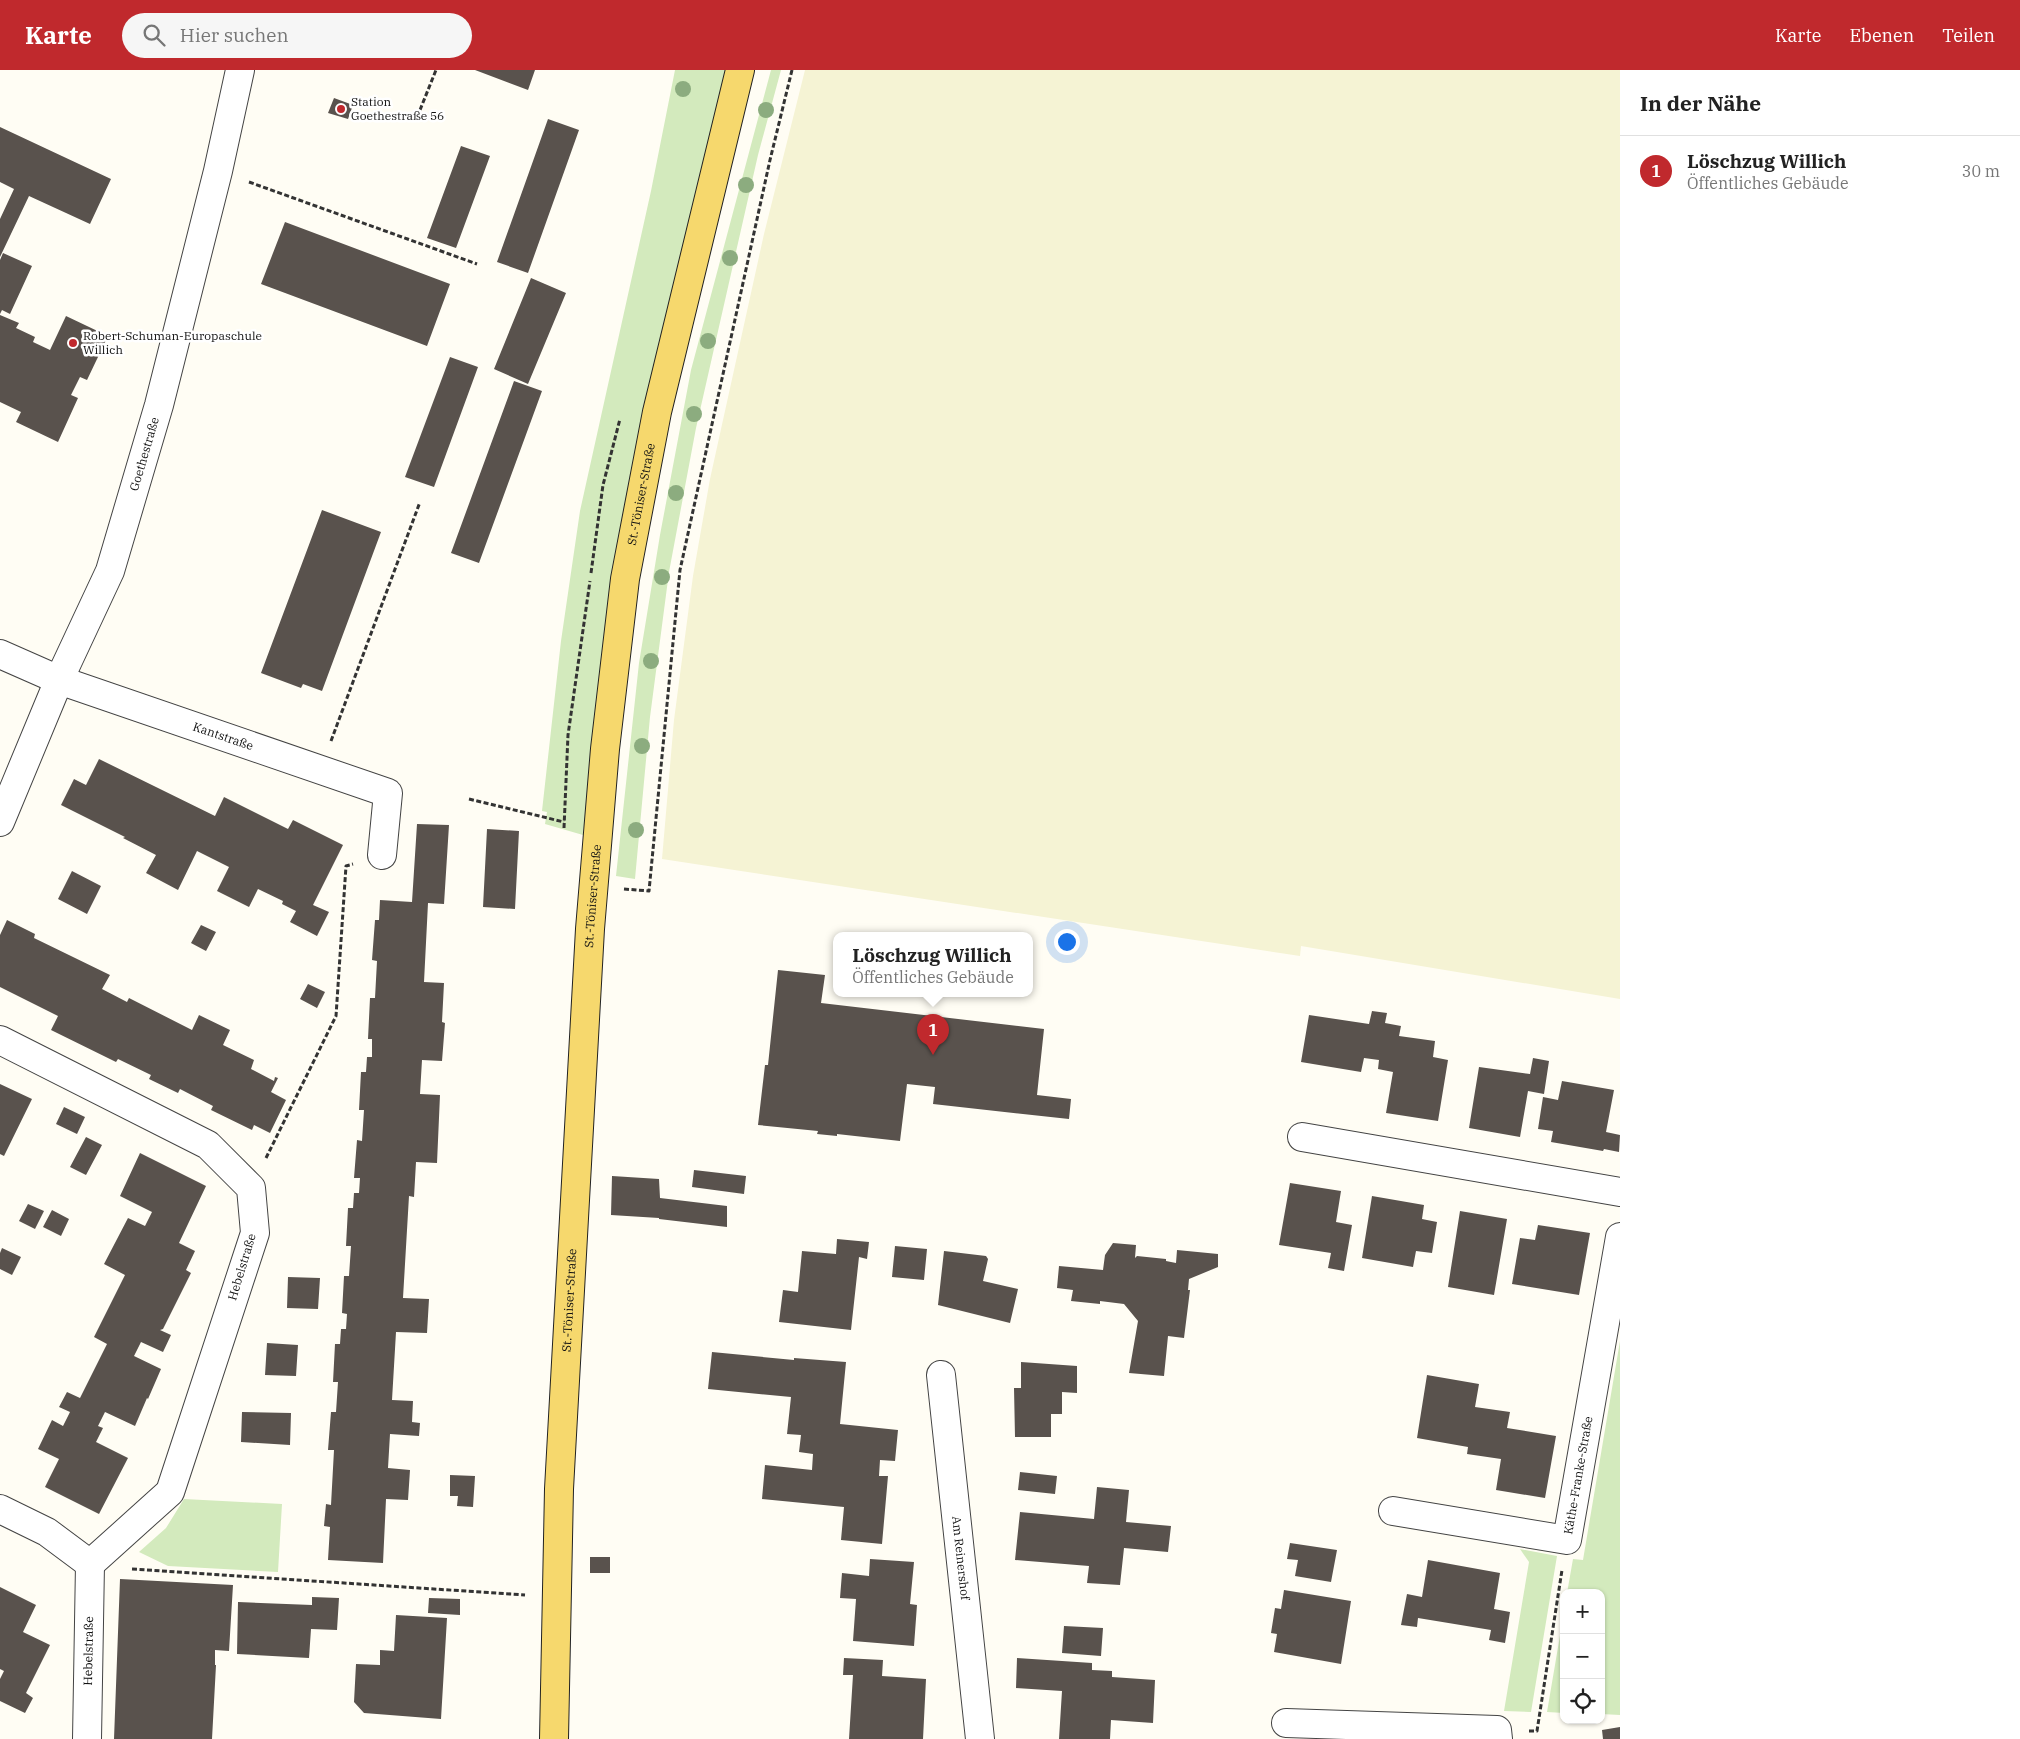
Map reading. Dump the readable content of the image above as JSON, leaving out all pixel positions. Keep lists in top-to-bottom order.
{
  "streets": {
    "main road": ["St.-Töniser-Straße"],
    "street": [
      "Goethestraße",
      "Kantstraße",
      "Hebelstraße",
      "Käthe-Franke-Straße",
      "Am Reinershof"
    ]
  },
  "crossings": [
    ["Goethestraße", "Kantstraße"]
  ],
  "places": ["Station Goethestraße 56", "Robert-Schuman-Europaschule Willich"],
  "page": {
    "header": "Karte",
    "search": "Hier suchen",
    "nav": ["Karte", "Ebenen", "Teilen"],
    "heading": "In der Nähe",
    "list": [
      {
        "mark": "1",
        "name": "Löschzug Willich",
        "note": "Öffentliches Gebäude",
        "value": "30 m"
      }
    ],
    "popup": ["Löschzug Willich", "Öffentliches Gebäude"],
    "pins": "1",
    "map_buttons": ["+", "−"]
  }
}
